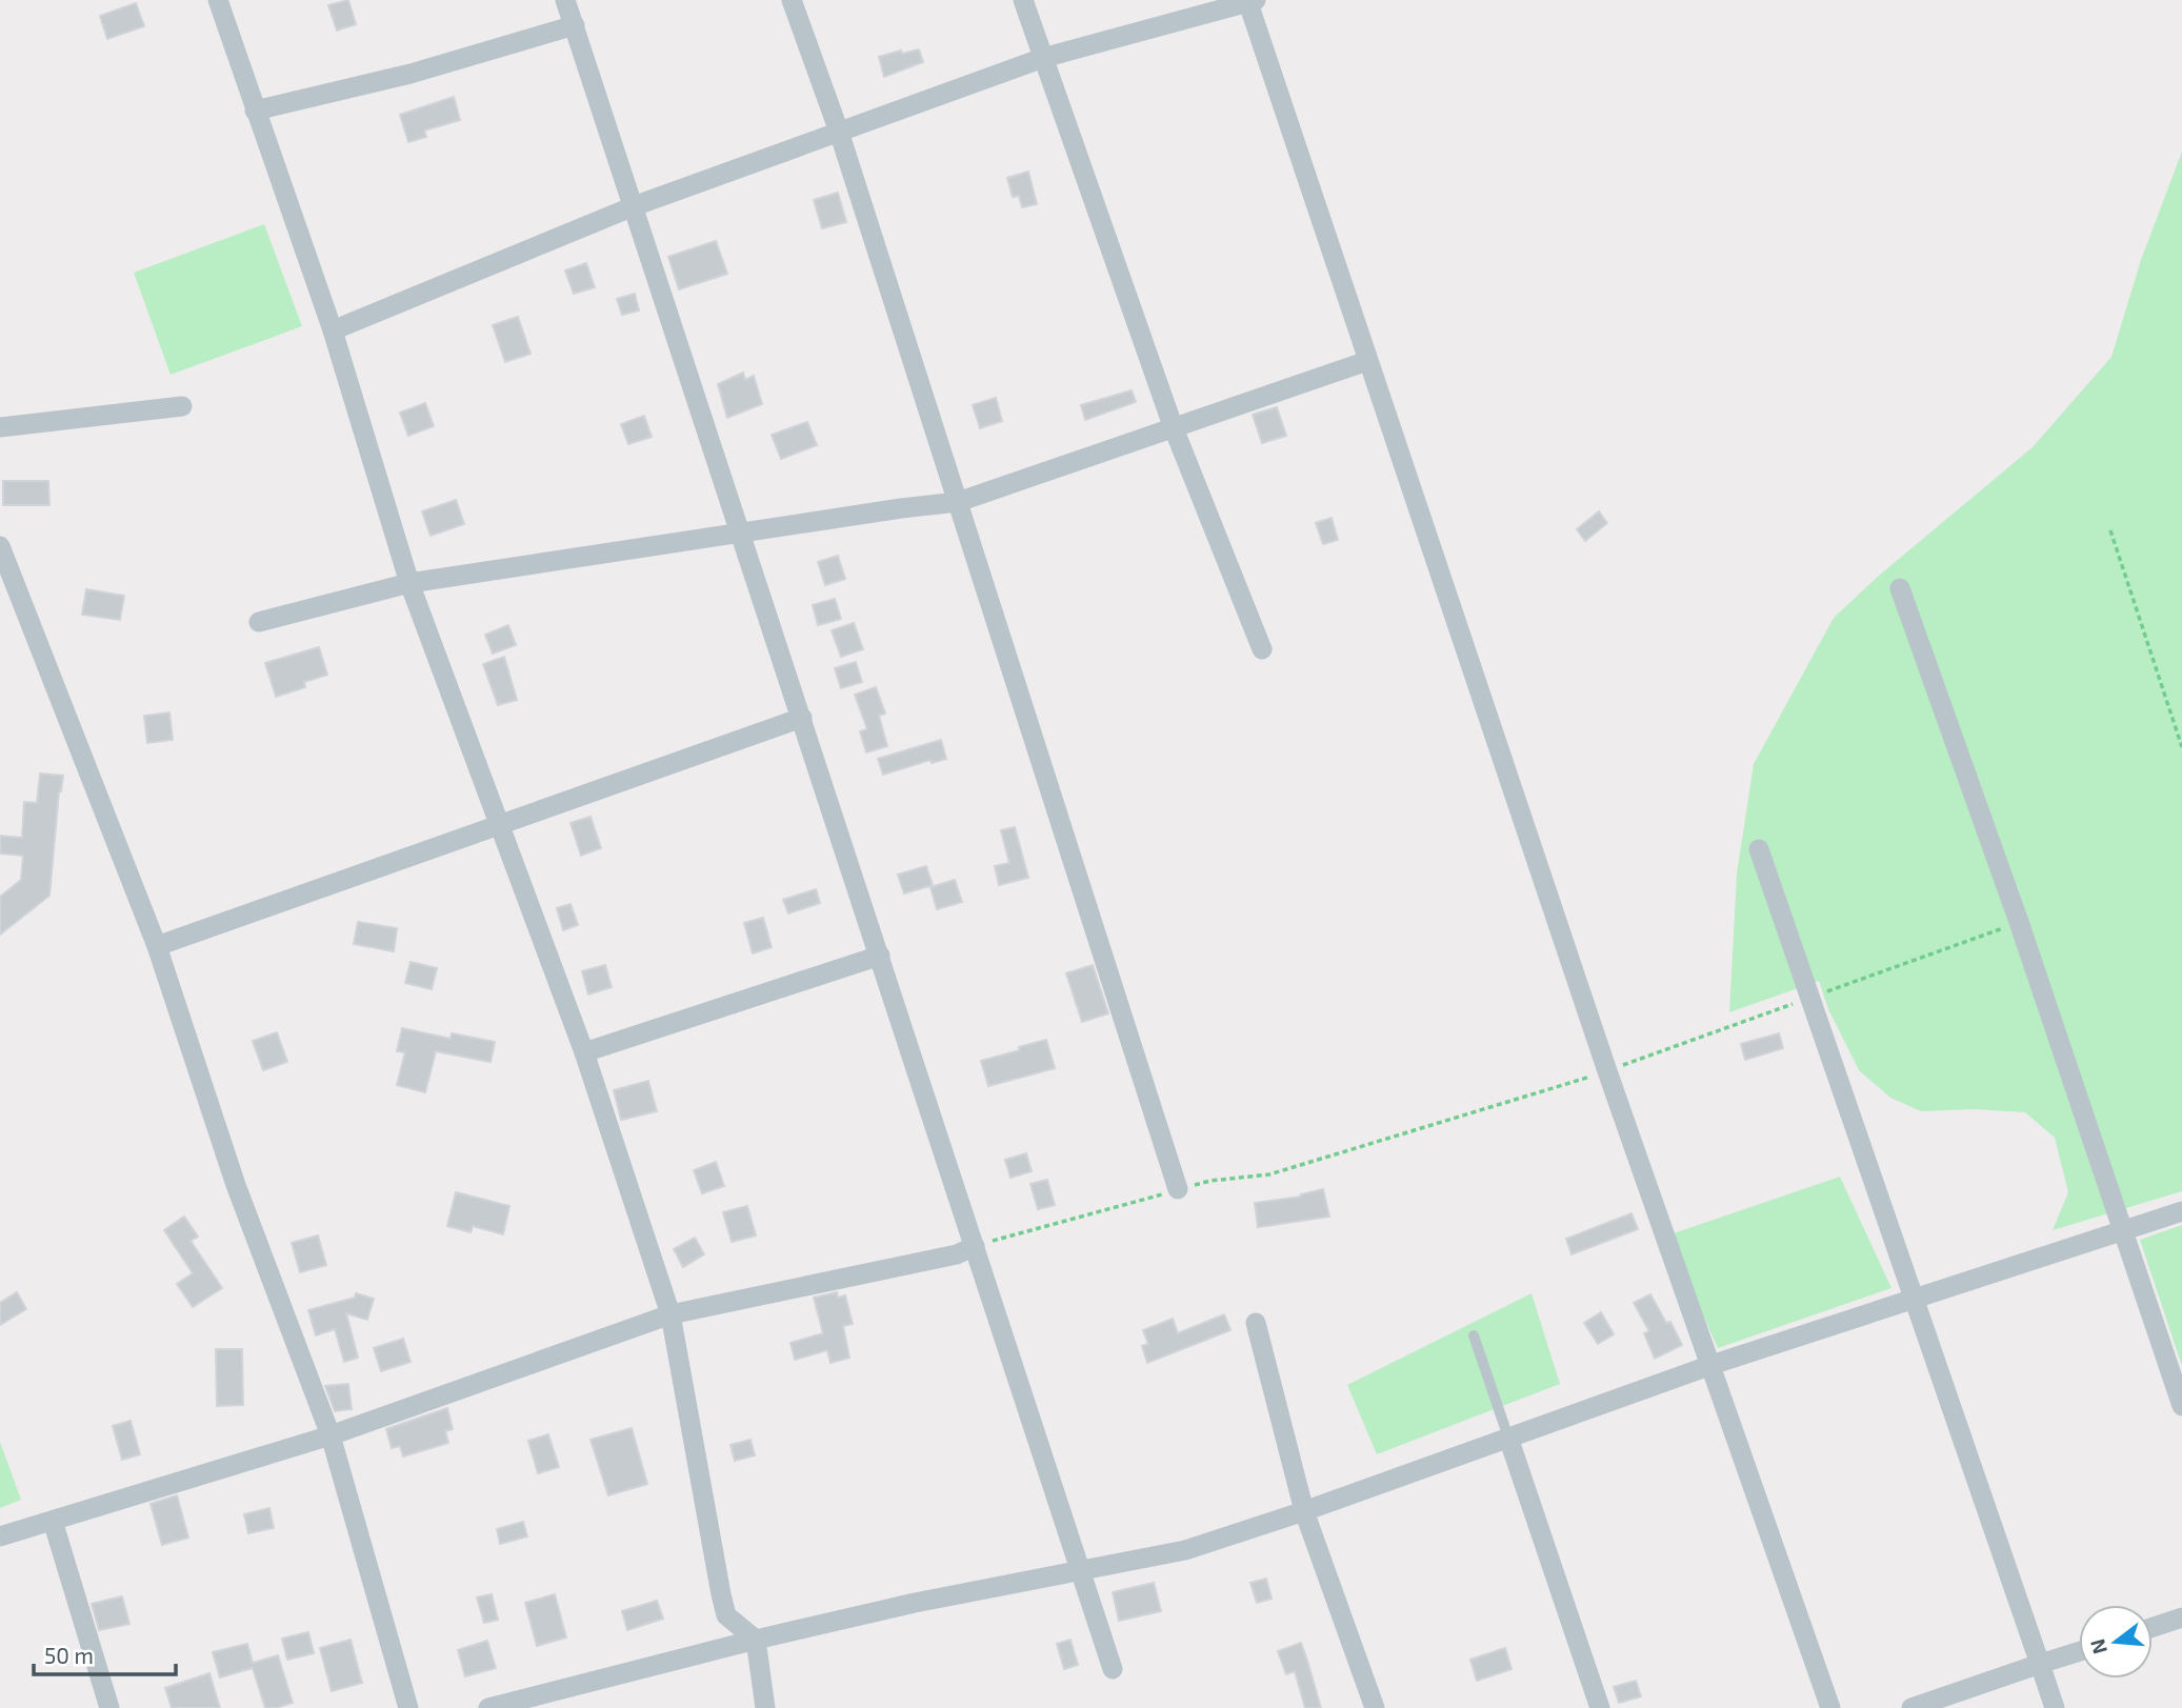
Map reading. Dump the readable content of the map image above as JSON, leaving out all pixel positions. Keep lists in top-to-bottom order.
{
  "scale_bar": "50 m",
  "north": "left"
}
